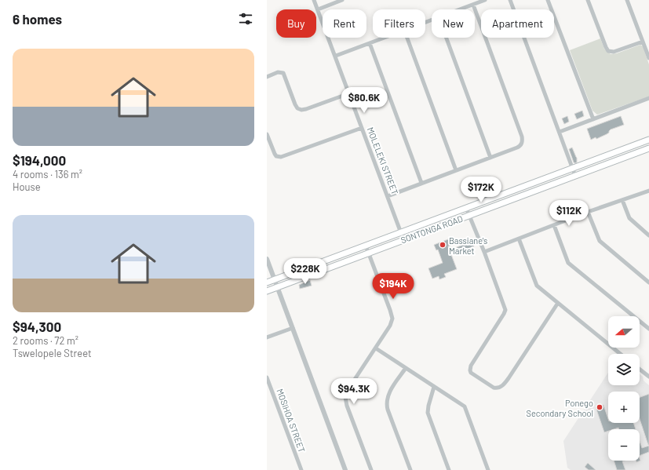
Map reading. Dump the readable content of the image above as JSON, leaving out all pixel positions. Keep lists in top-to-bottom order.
{
  "streets": {
    "main road": ["SONTONGA ROAD"],
    "street": ["MOLELEKI STREET", "MOSIHOA STREET"]
  },
  "crossings": [
    ["MOLELEKI STREET", "SONTONGA ROAD"]
  ],
  "places": ["Bassiane's Market", "Ponego Secondary School"],
  "north": "left",
  "page": {
    "heading": "6 homes",
    "chip": [
      "Buy",
      "Rent",
      "Filters",
      "New",
      "Apartment"
    ],
    "list": [
      {
        "name": "$194,000",
        "note": "4 rooms · 136 m² · House"
      },
      {
        "name": "$94,300",
        "note": "2 rooms · 72 m² · Tswelopele Street"
      }
    ],
    "price": [
      "$80.6K",
      "$172K",
      "$112K",
      "$228K",
      "$194K",
      "$94.3K"
    ],
    "map_buttons": ["+", "−"]
  }
}
